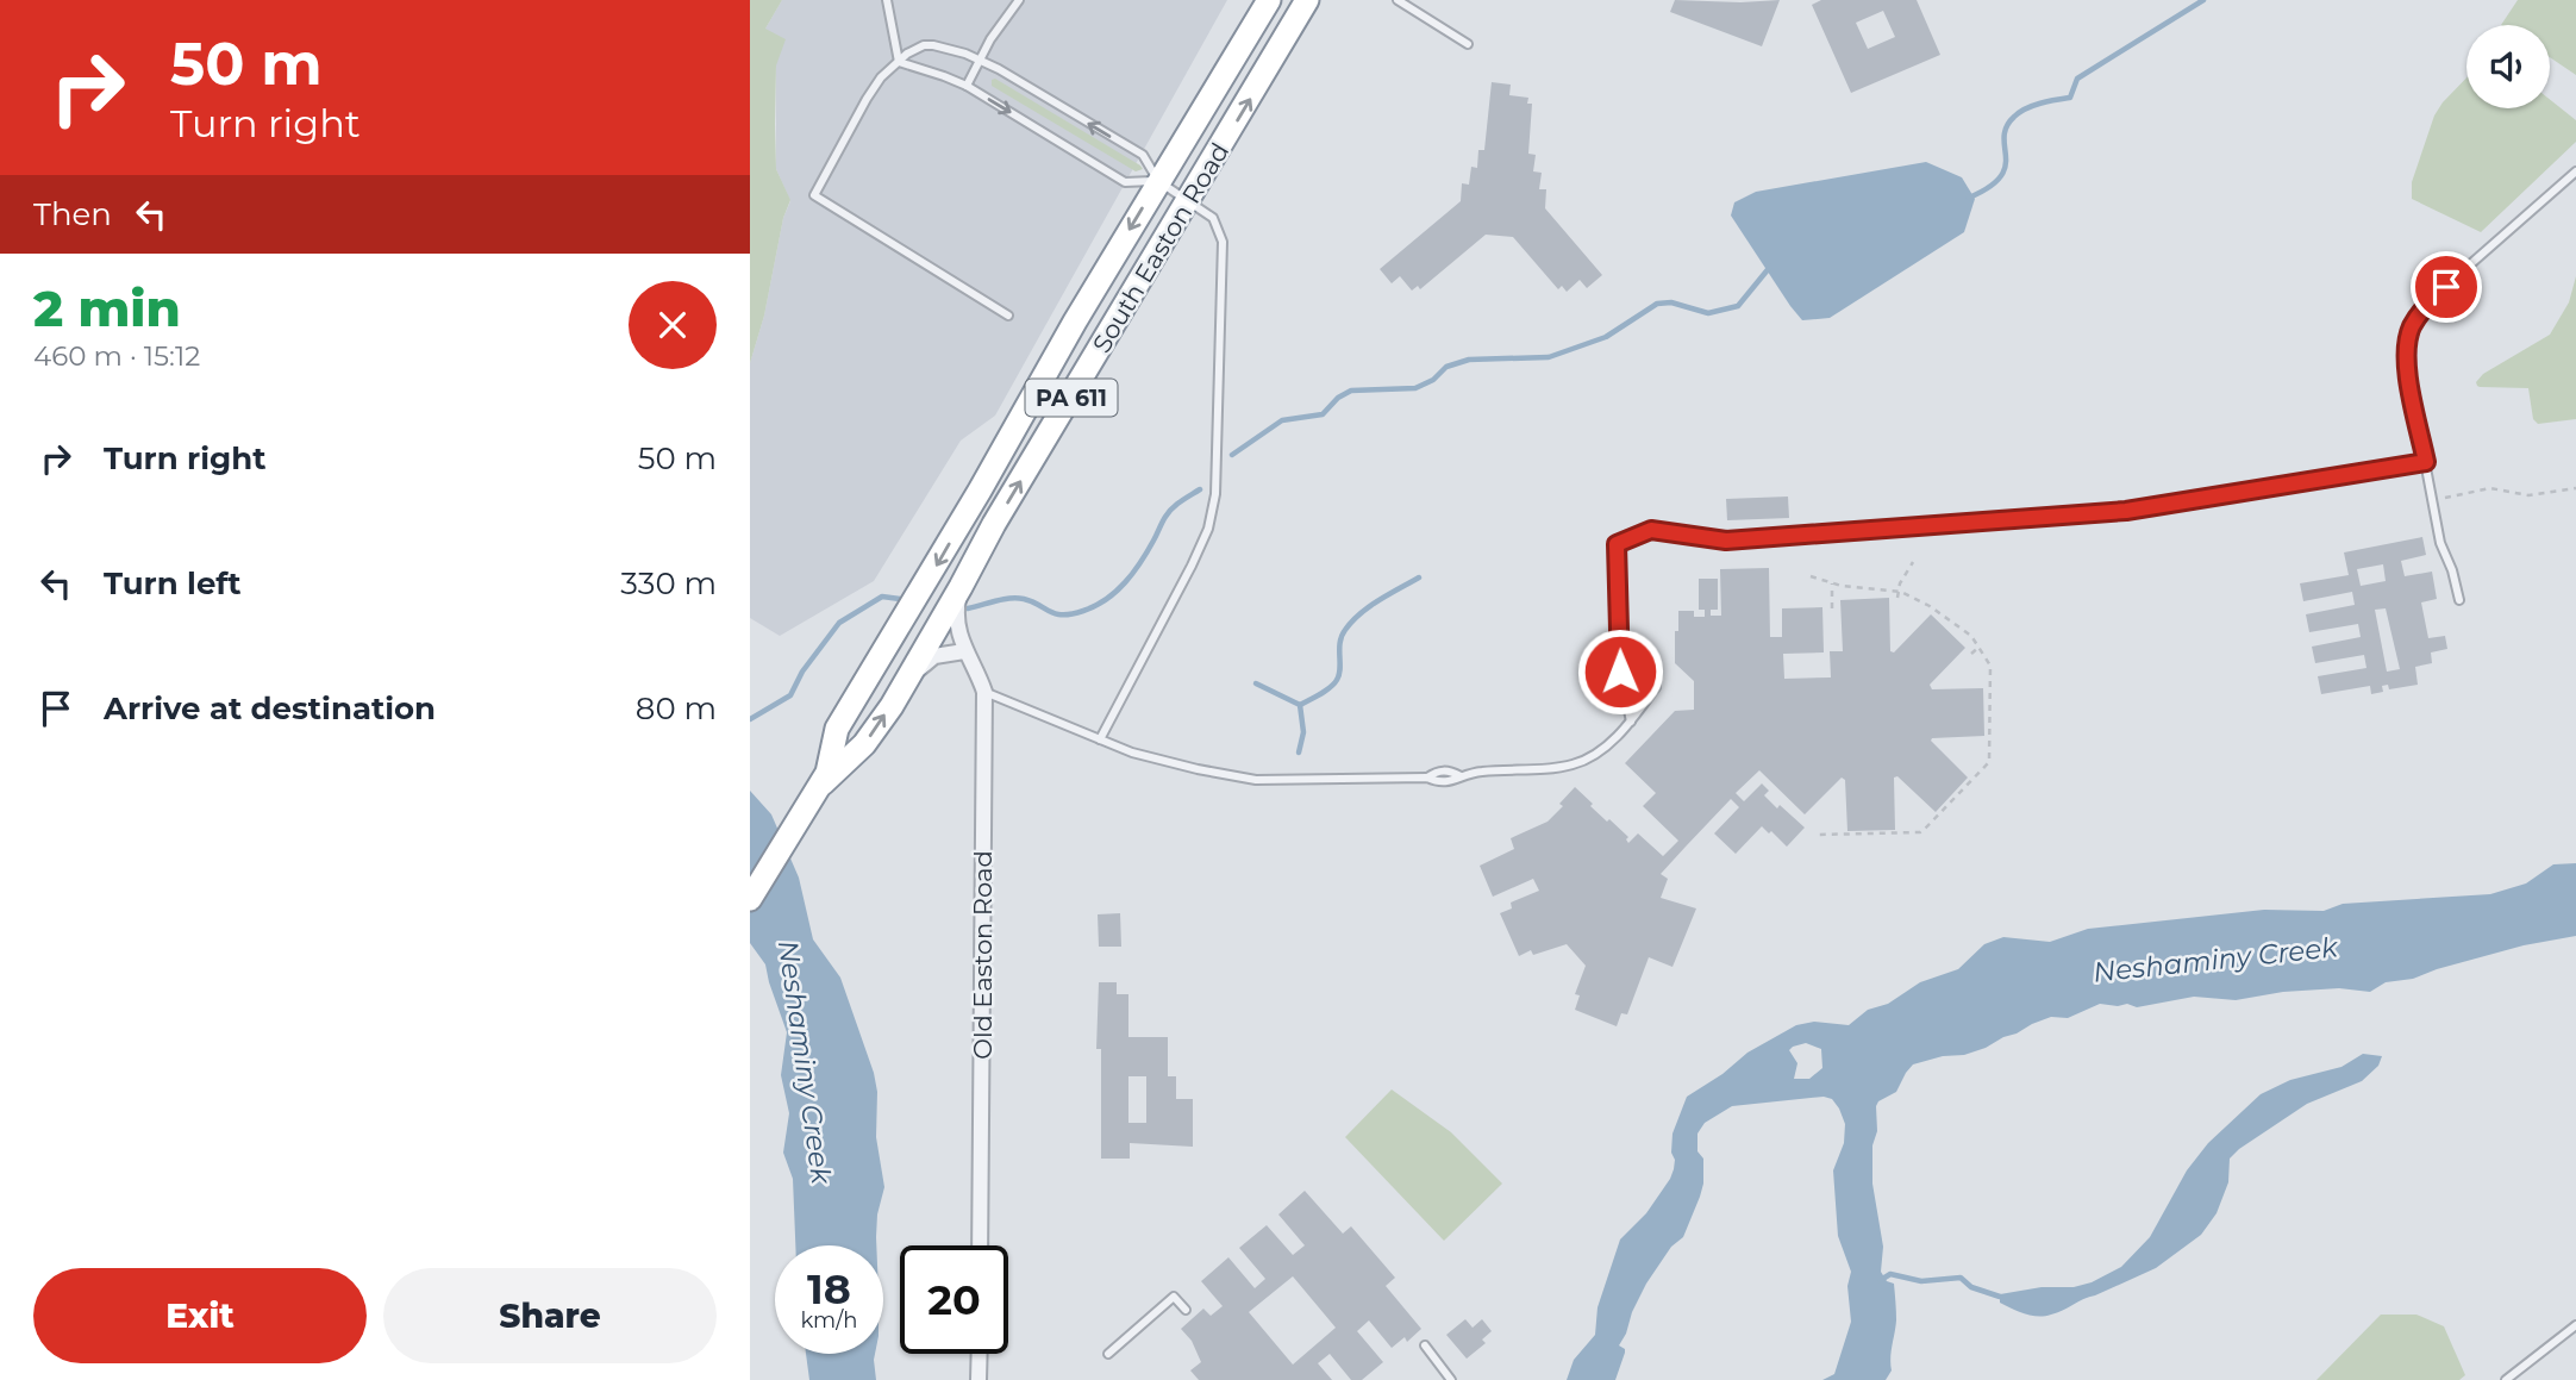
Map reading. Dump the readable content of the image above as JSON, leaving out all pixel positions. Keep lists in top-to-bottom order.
{
  "streets": {
    "highway": ["South Easton Road", "PA 611"],
    "street": ["Old Easton Road"]
  },
  "crossings": [
    ["South Easton Road", "Old Easton Road"]
  ],
  "water": ["Neshaminy Creek"],
  "page": {
    "turn": ["50 m", "Turn right"],
    "then": "Then",
    "heading": ["2 min", "460 m · 15:12"],
    "list": [
      {
        "name": "Turn right",
        "value": "50 m"
      },
      {
        "name": "Turn left",
        "value": "330 m"
      },
      {
        "name": "Arrive at destination",
        "value": "80 m"
      }
    ],
    "speed": "18 km/h",
    "limit": "20",
    "buttons": ["Exit", "Share"]
  }
}
